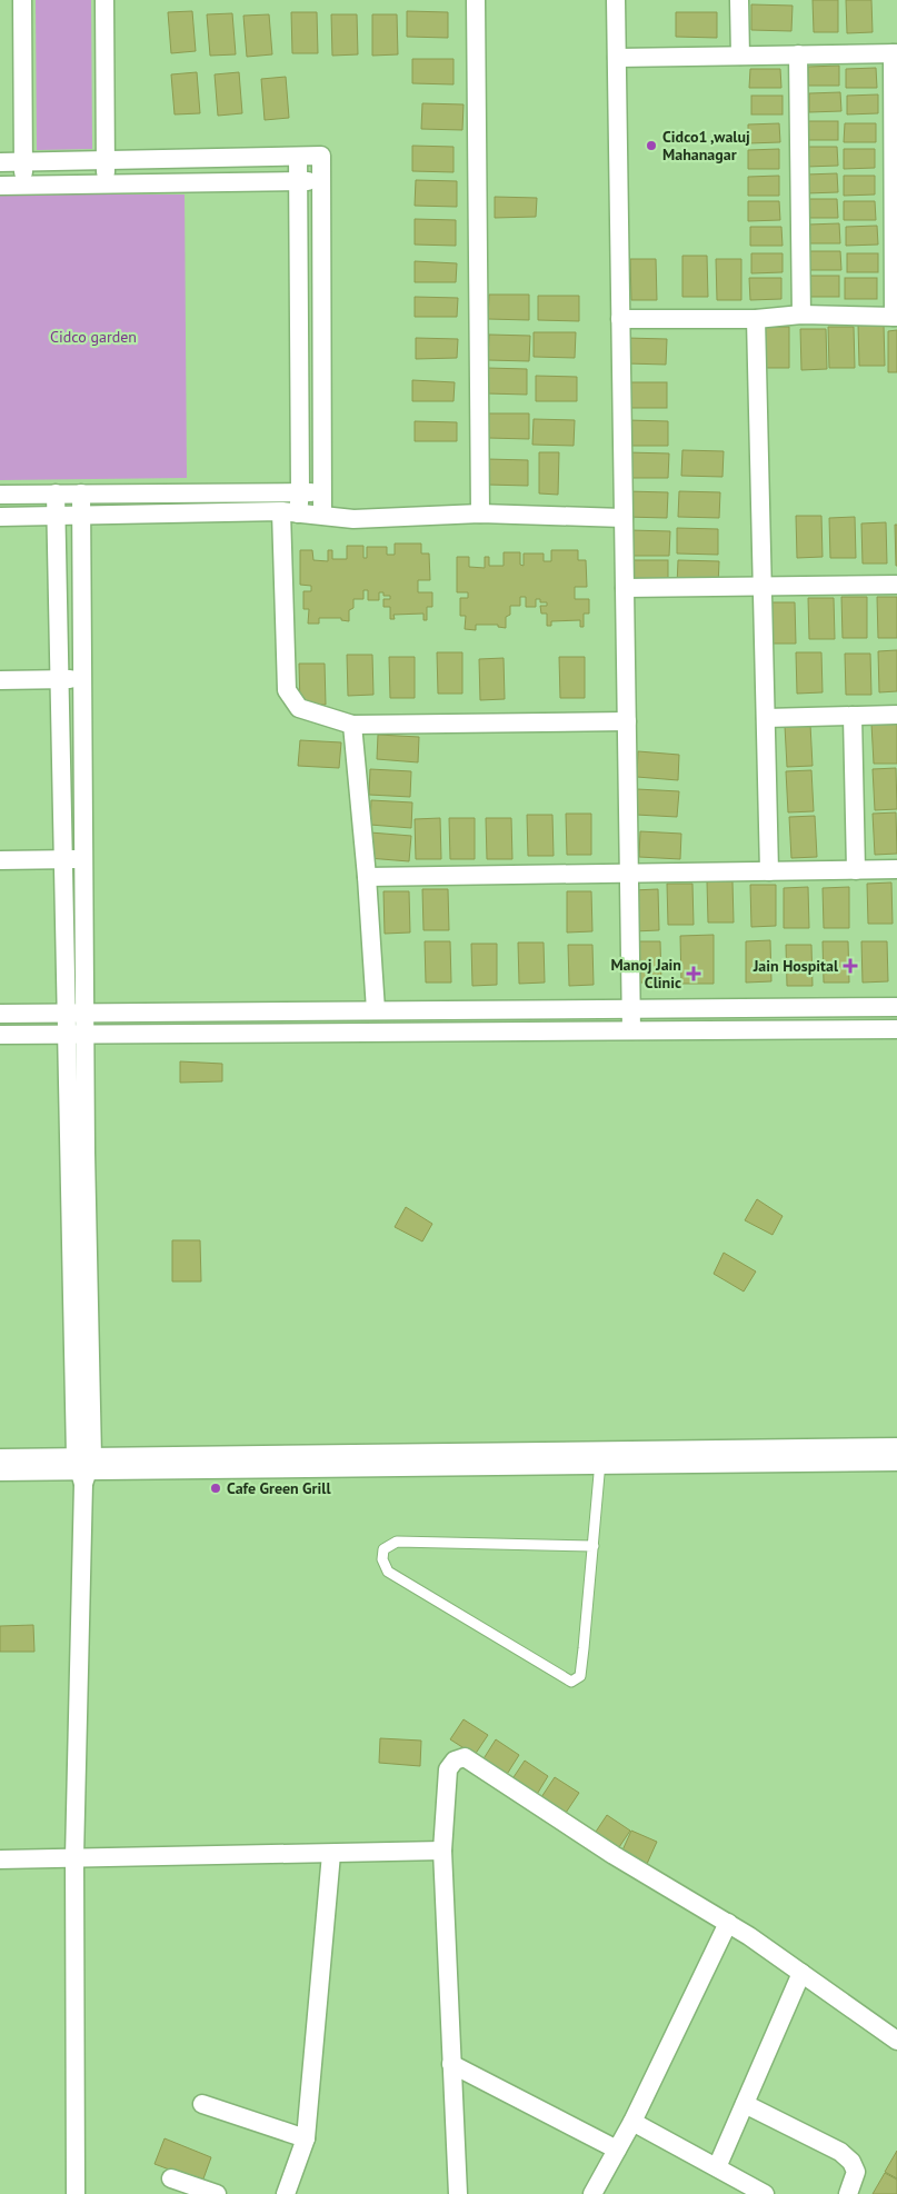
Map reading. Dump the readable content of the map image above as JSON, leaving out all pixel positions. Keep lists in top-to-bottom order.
{
  "parks": ["Cidco garden"],
  "places": {
    "other": ["Cidco1 ,waluj Mahanagar", "Cafe Green Grill"],
    "health": ["Jain Hospital", "Manoj Jain Clinic"]
  }
}
